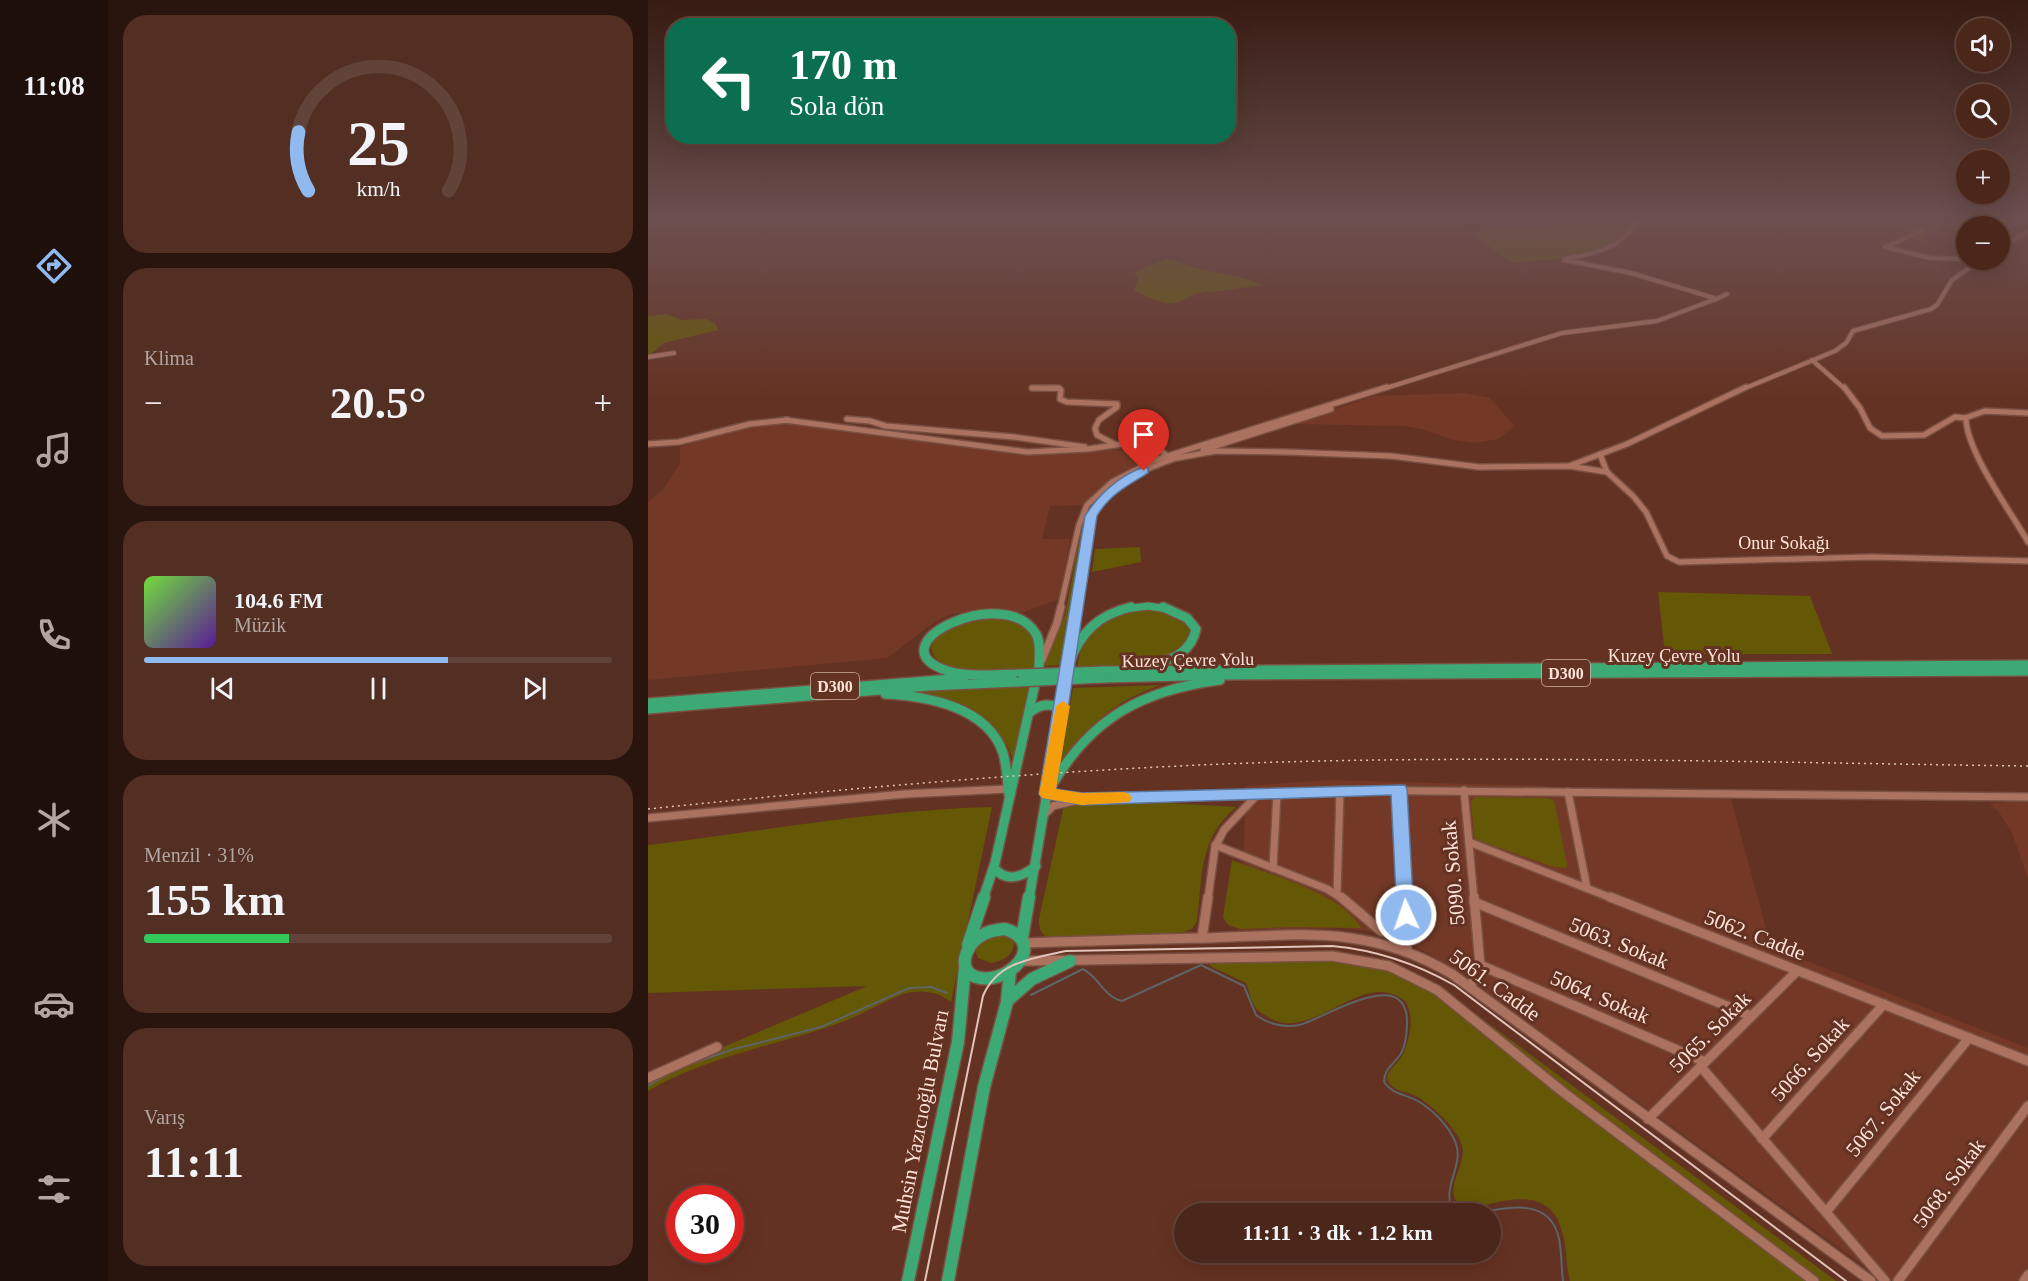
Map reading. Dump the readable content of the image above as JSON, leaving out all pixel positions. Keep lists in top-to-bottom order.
{
  "streets": {
    "highway": ["Kuzey Çevre Yolu", "D300", "Muhsin Yazıcıoğlu Bulvarı"],
    "street": [
      "Onur Sokağı",
      "5090. Sokak",
      "5062. Cadde",
      "5063. Sokak",
      "5061. Cadde",
      "5064. Sokak",
      "5065. Sokak",
      "5066. Sokak",
      "5067. Sokak",
      "5068. Sokak"
    ]
  },
  "crossings": [
    ["Kuzey Çevre Yolu", "D300"],
    ["5090. Sokak", "5062. Cadde"],
    ["5090. Sokak", "5063. Sokak"],
    ["5090. Sokak", "5061. Cadde"],
    ["5090. Sokak", "5064. Sokak"],
    ["5062. Cadde", "5065. Sokak"],
    ["5062. Cadde", "5066. Sokak"],
    ["5062. Cadde", "5067. Sokak"],
    ["5063. Sokak", "5065. Sokak"],
    ["5061. Cadde", "5065. Sokak"],
    ["5061. Cadde", "Muhsin Yazıcıoğlu Bulvarı"],
    ["5064. Sokak", "5065. Sokak"]
  ],
  "page": {
    "tabs": "11:08",
    "map_buttons": ["+", "−"],
    "turn": ["170 m", "Sola dön"],
    "tile": [
      "Klima",
      ["Menzil · 31%", "155 km"],
      ["Varış", "11:11"]
    ],
    "heat": ["−", "20.5°", "+"],
    "song": ["104.6 FM", "Müzik"],
    "limit": "30",
    "trip": "11:11 · 3 dk · 1.2 km",
    "gauge": ["25", "km/h"]
  }
}
